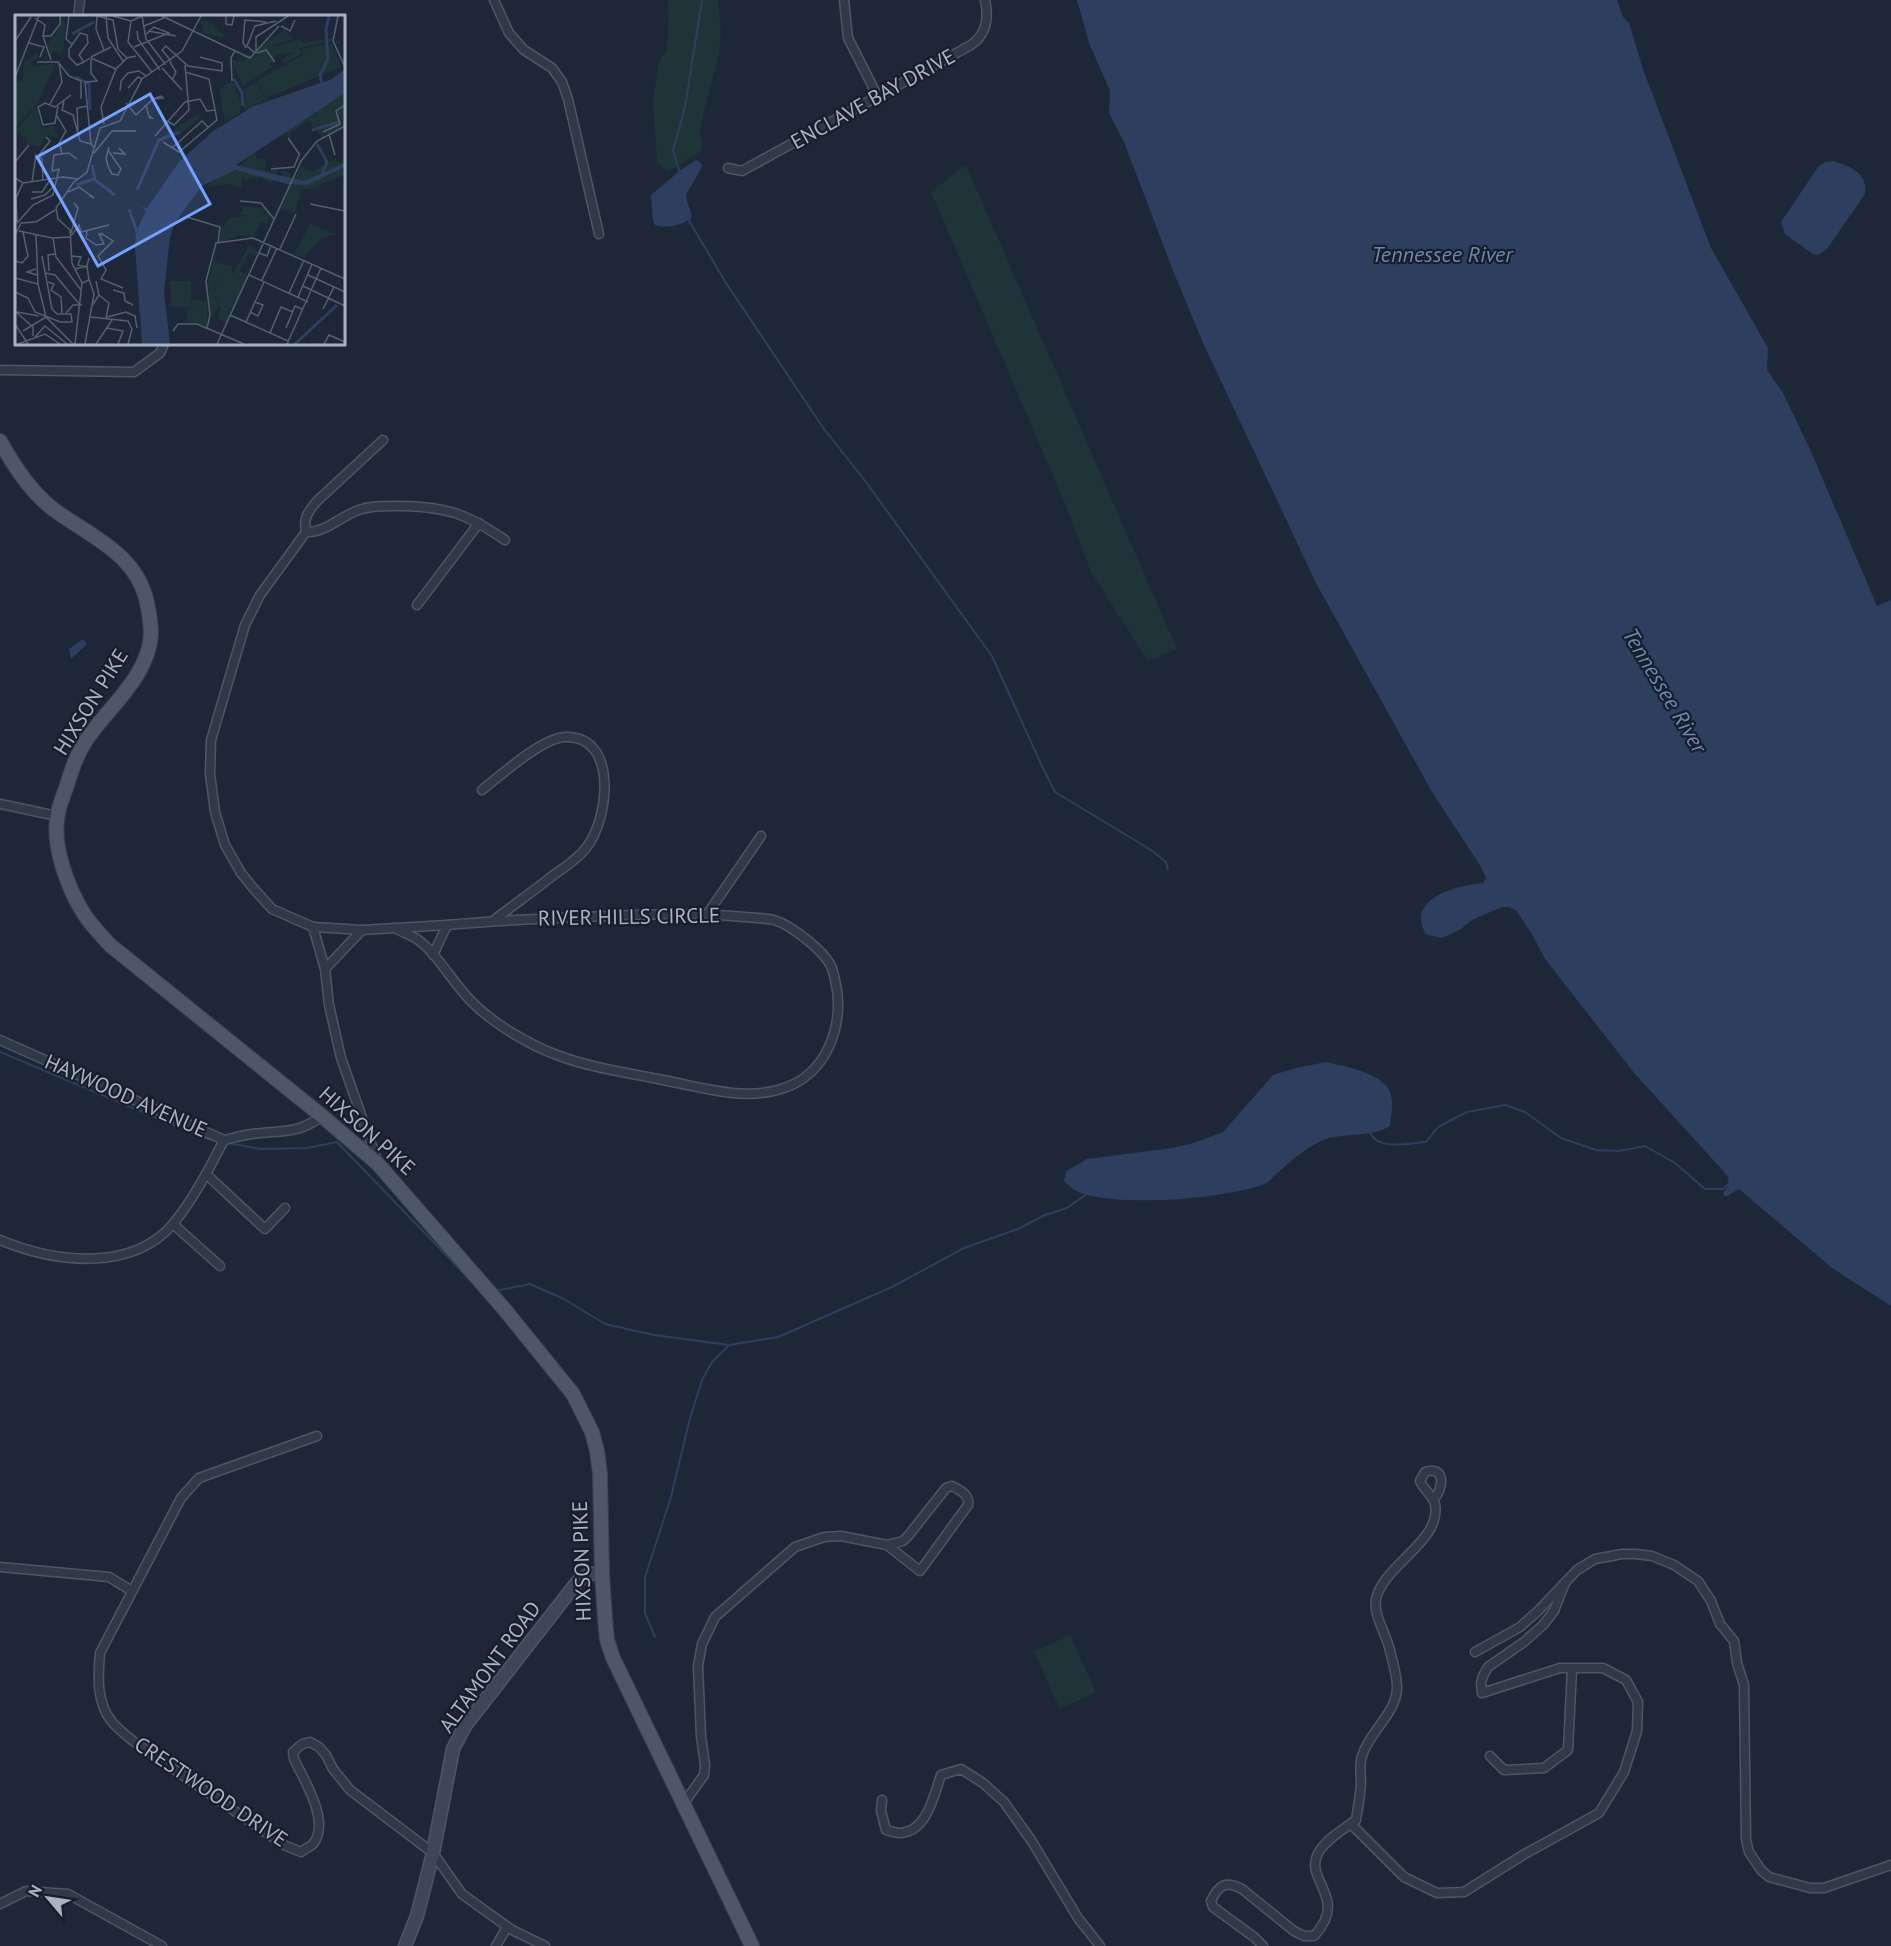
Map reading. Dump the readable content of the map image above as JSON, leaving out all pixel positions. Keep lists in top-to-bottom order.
{
  "streets": {
    "main road": ["HIXSON PIKE"],
    "street": [
      "ENCLAVE BAY DRIVE",
      "RIVER HILLS CIRCLE",
      "HAYWOOD AVENUE",
      "ALTAMONT ROAD",
      "CRESTWOOD DRIVE"
    ]
  },
  "crossings": [
    ["HIXSON PIKE", "HAYWOOD AVENUE"],
    ["HIXSON PIKE", "ALTAMONT ROAD"],
    ["ALTAMONT ROAD", "CRESTWOOD DRIVE"]
  ],
  "water": ["Tennessee River"],
  "north": "top left"
}
